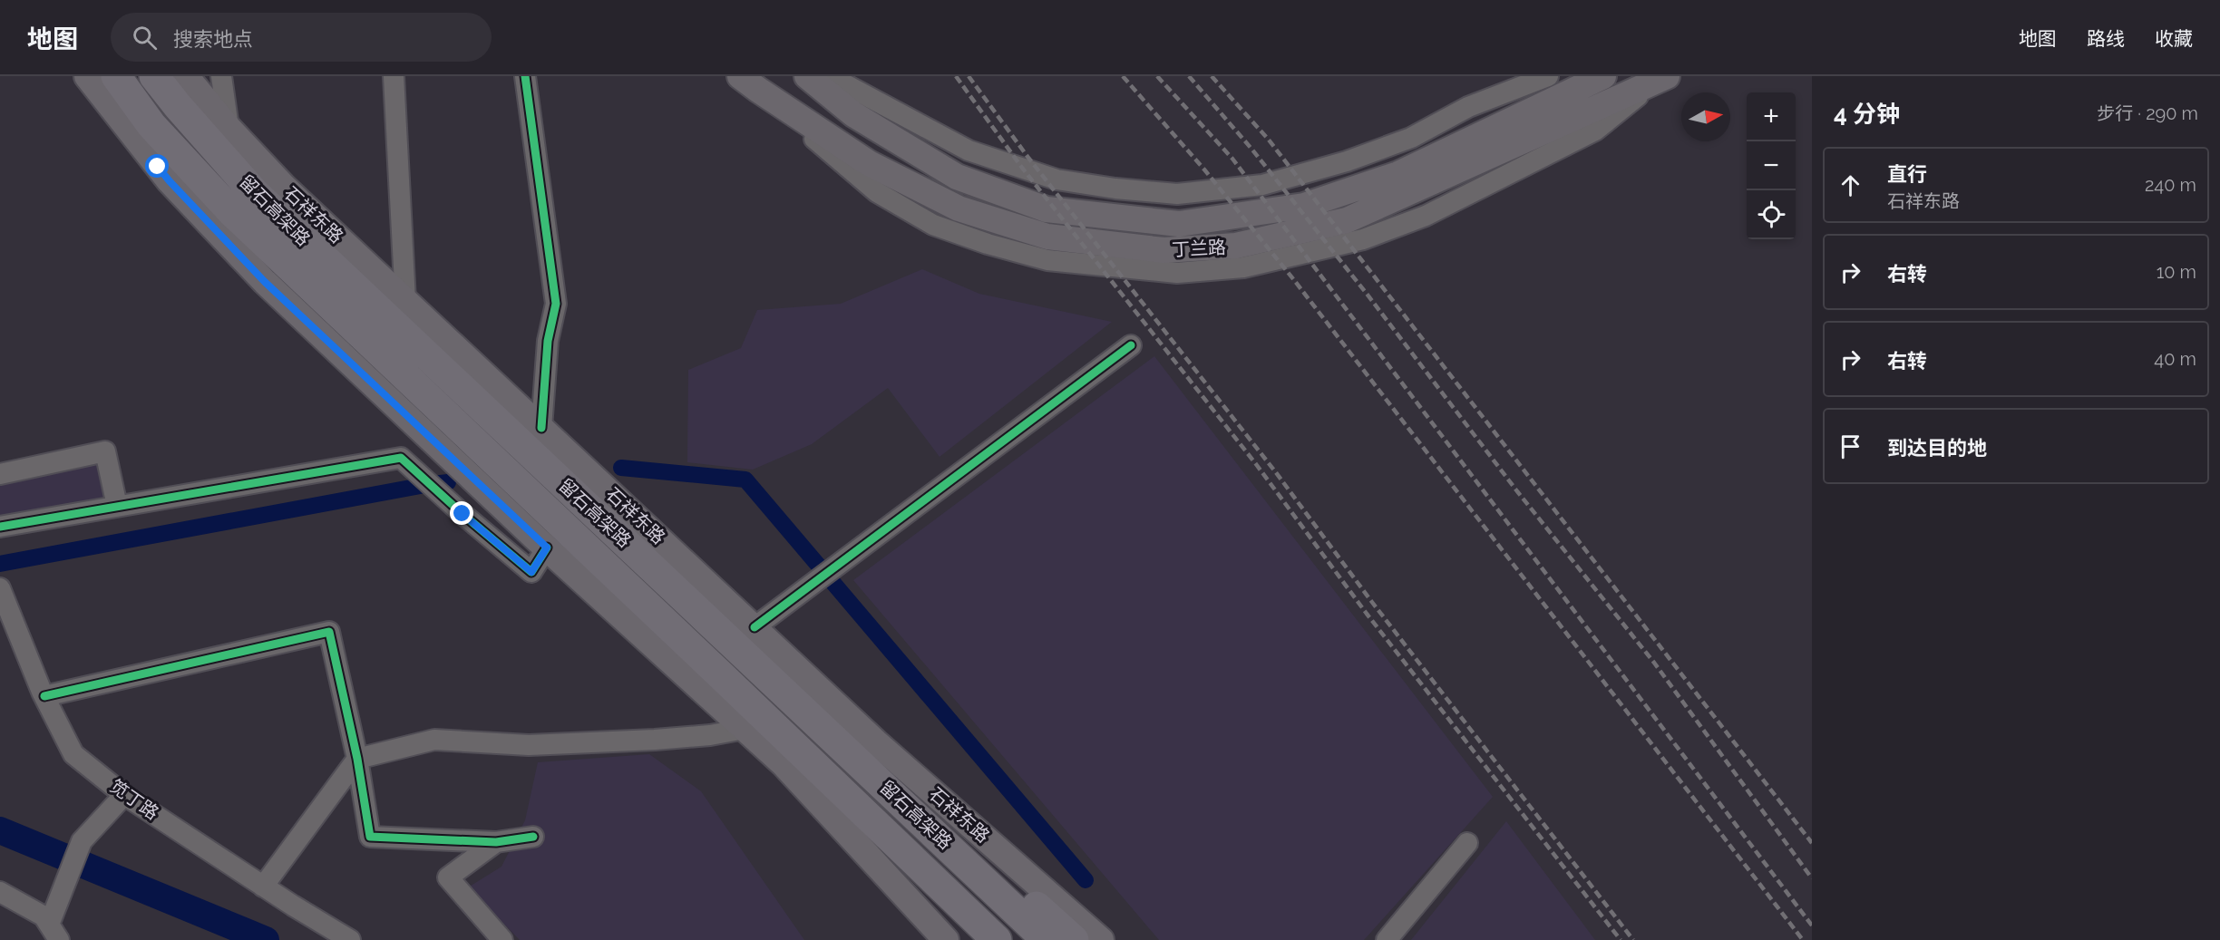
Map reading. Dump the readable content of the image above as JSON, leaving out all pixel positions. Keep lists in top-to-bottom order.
{
  "streets": {
    "highway": ["留石高架路"],
    "main road": ["石祥东路", "丁兰路"],
    "street": ["笕丁路"]
  },
  "crossings": [
    ["留石高架路", "石祥东路"]
  ],
  "north": "right",
  "page": {
    "header": "地图",
    "search": "搜索地点",
    "nav": ["地图", "路线", "收藏"],
    "heading": ["4 分钟", "步行 · 290 m"],
    "map_buttons": ["+", "−"],
    "list": [
      ["直行", "石祥东路", "240 m"],
      ["右转", "10 m"],
      ["右转", "40 m"],
      "到达目的地"
    ]
  }
}
